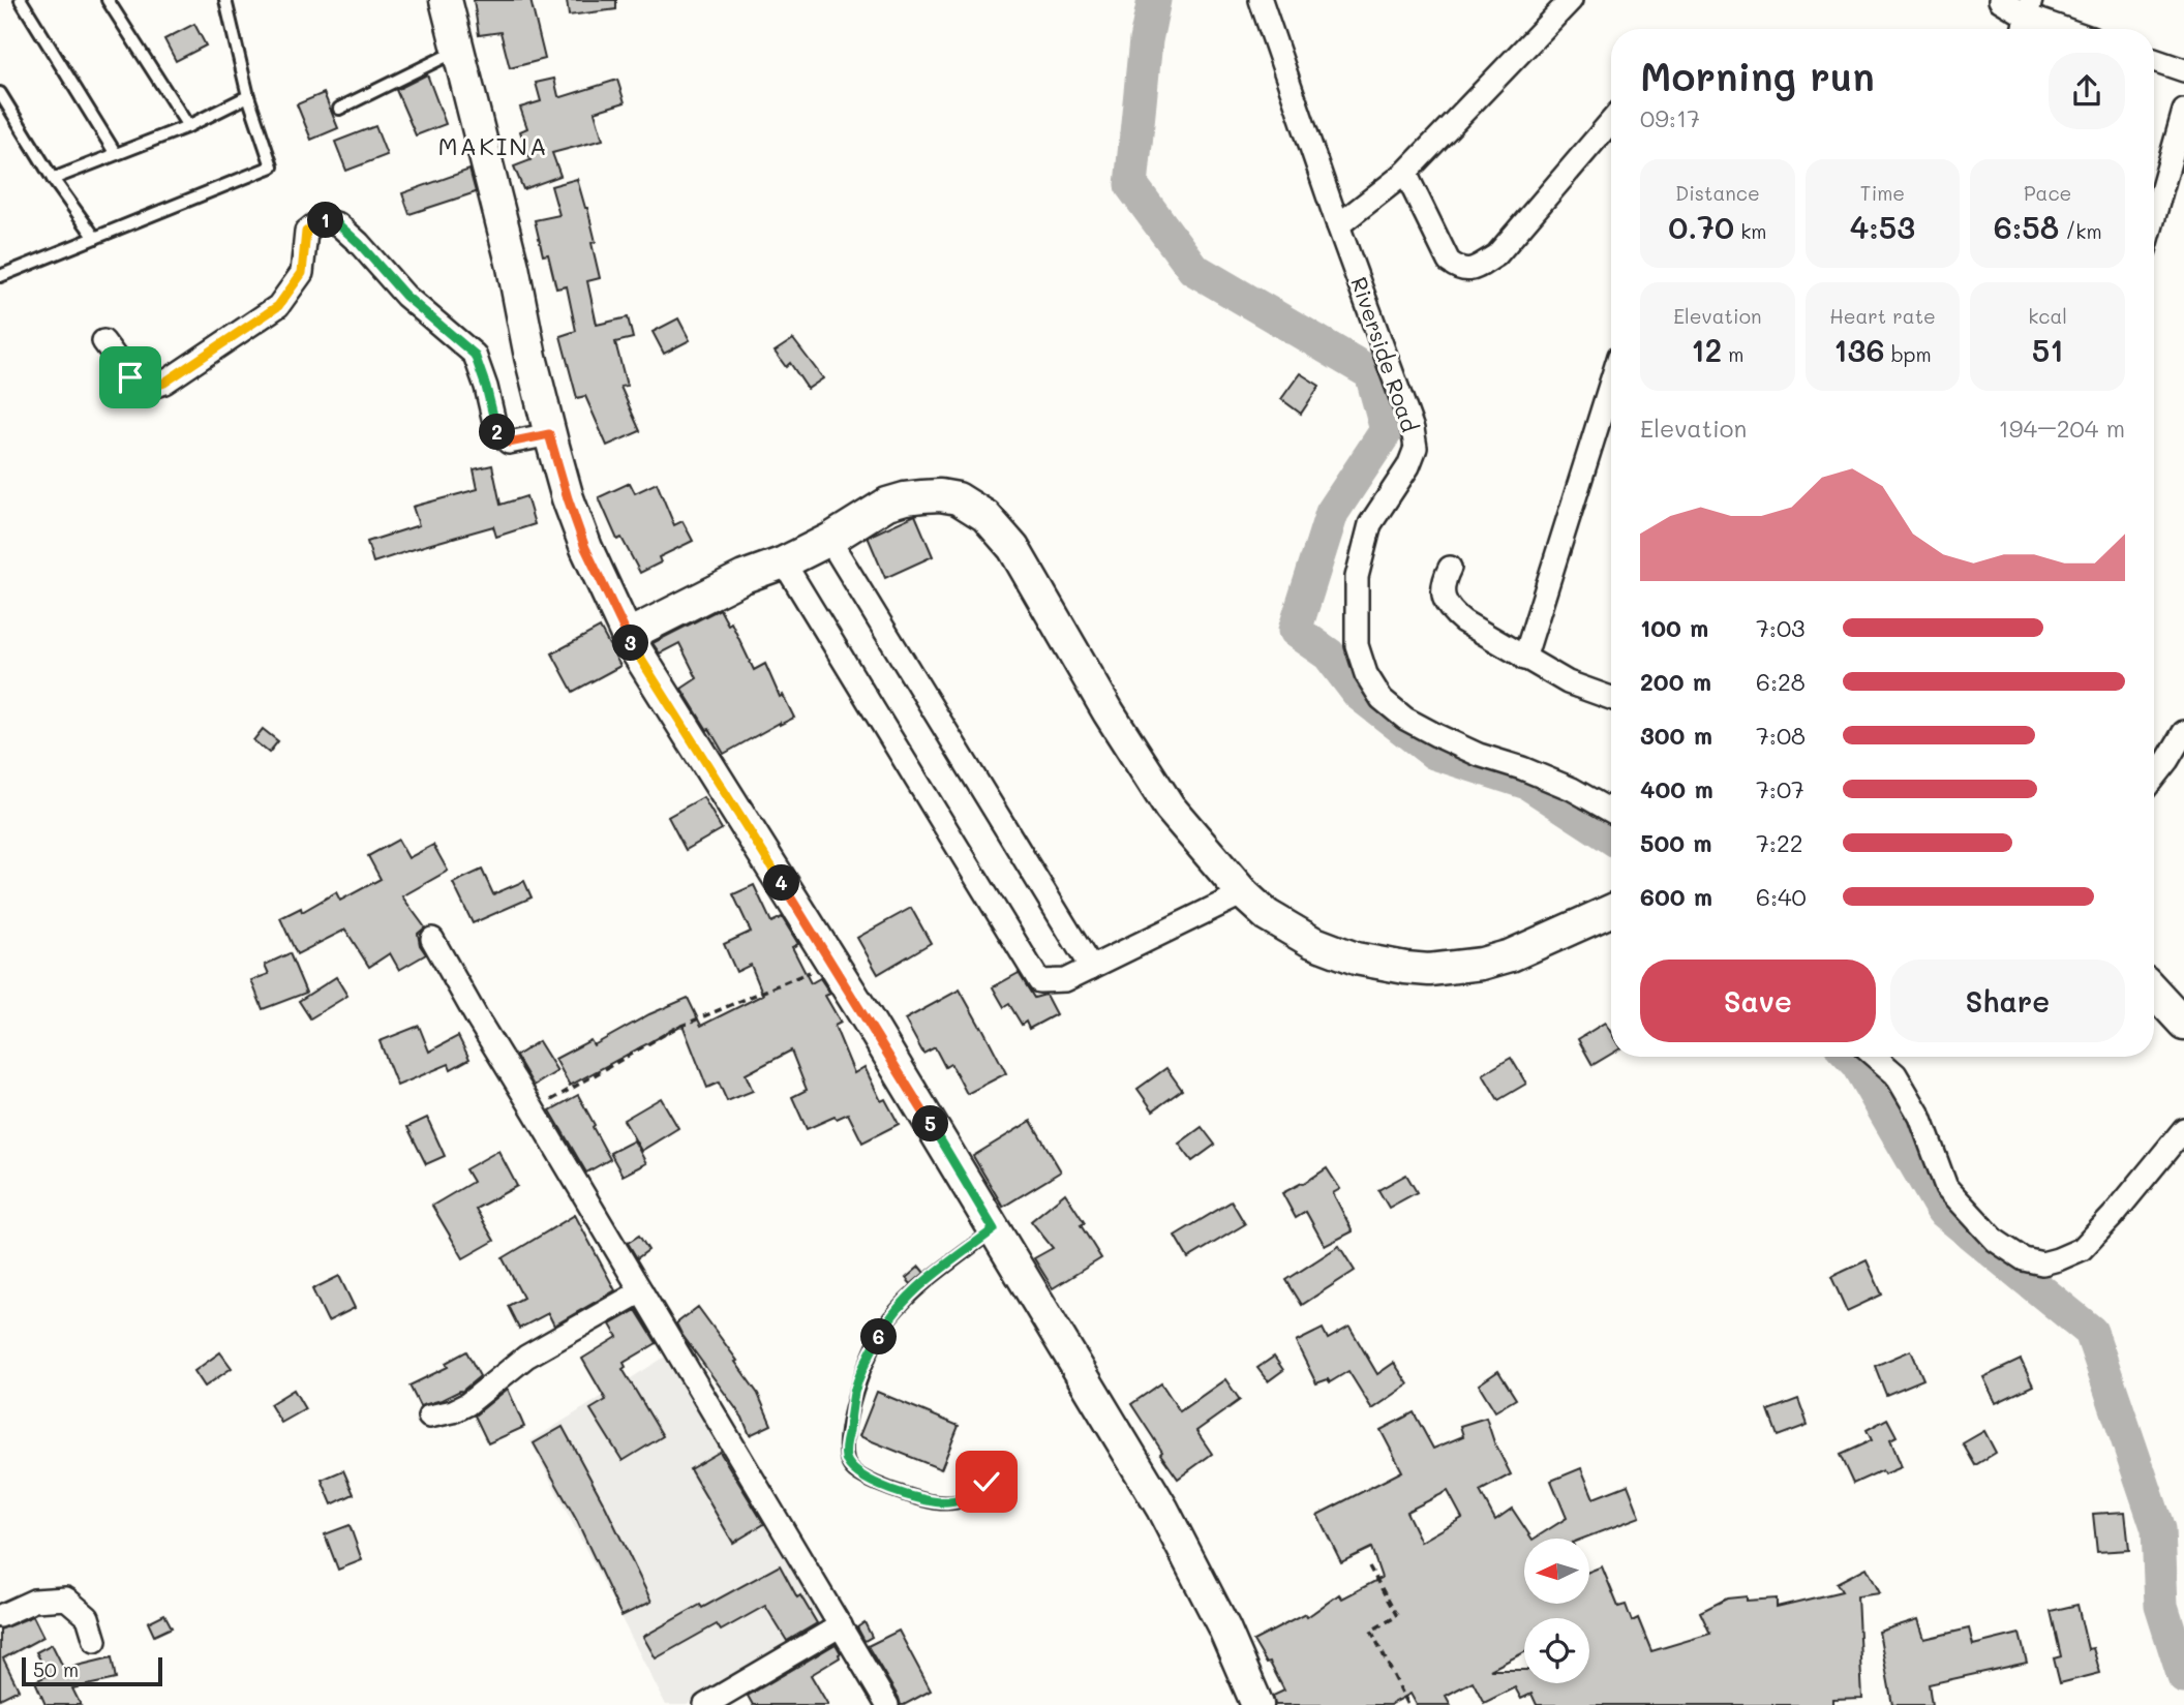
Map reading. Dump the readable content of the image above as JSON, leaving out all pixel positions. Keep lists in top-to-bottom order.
{
  "streets": {
    "street": ["Riverside Road"]
  },
  "districts": ["MAKINA"],
  "scale_bar": "50 m",
  "north": "left",
  "page": {
    "heading": ["Morning run", "09:17"],
    "stats": [
      ["Distance", "0.70 km"],
      ["Time", "4:53"],
      ["Pace", "6:58 /km"],
      ["Elevation", "12 m"],
      ["Heart rate", "136 bpm"],
      ["kcal", "51"]
    ],
    "pins": [
      "1",
      "2",
      "3",
      "4",
      "5",
      "6"
    ],
    "chart": ["Elevation", "194–204 m"],
    "list": [
      {
        "name": "100 m",
        "note": "7:03"
      },
      {
        "name": "200 m",
        "note": "6:28"
      },
      {
        "name": "300 m",
        "note": "7:08"
      },
      {
        "name": "400 m",
        "note": "7:07"
      },
      {
        "name": "500 m",
        "note": "7:22"
      },
      {
        "name": "600 m",
        "note": "6:40"
      }
    ],
    "buttons": ["Save", "Share"],
    "scale": "50 m"
  }
}
